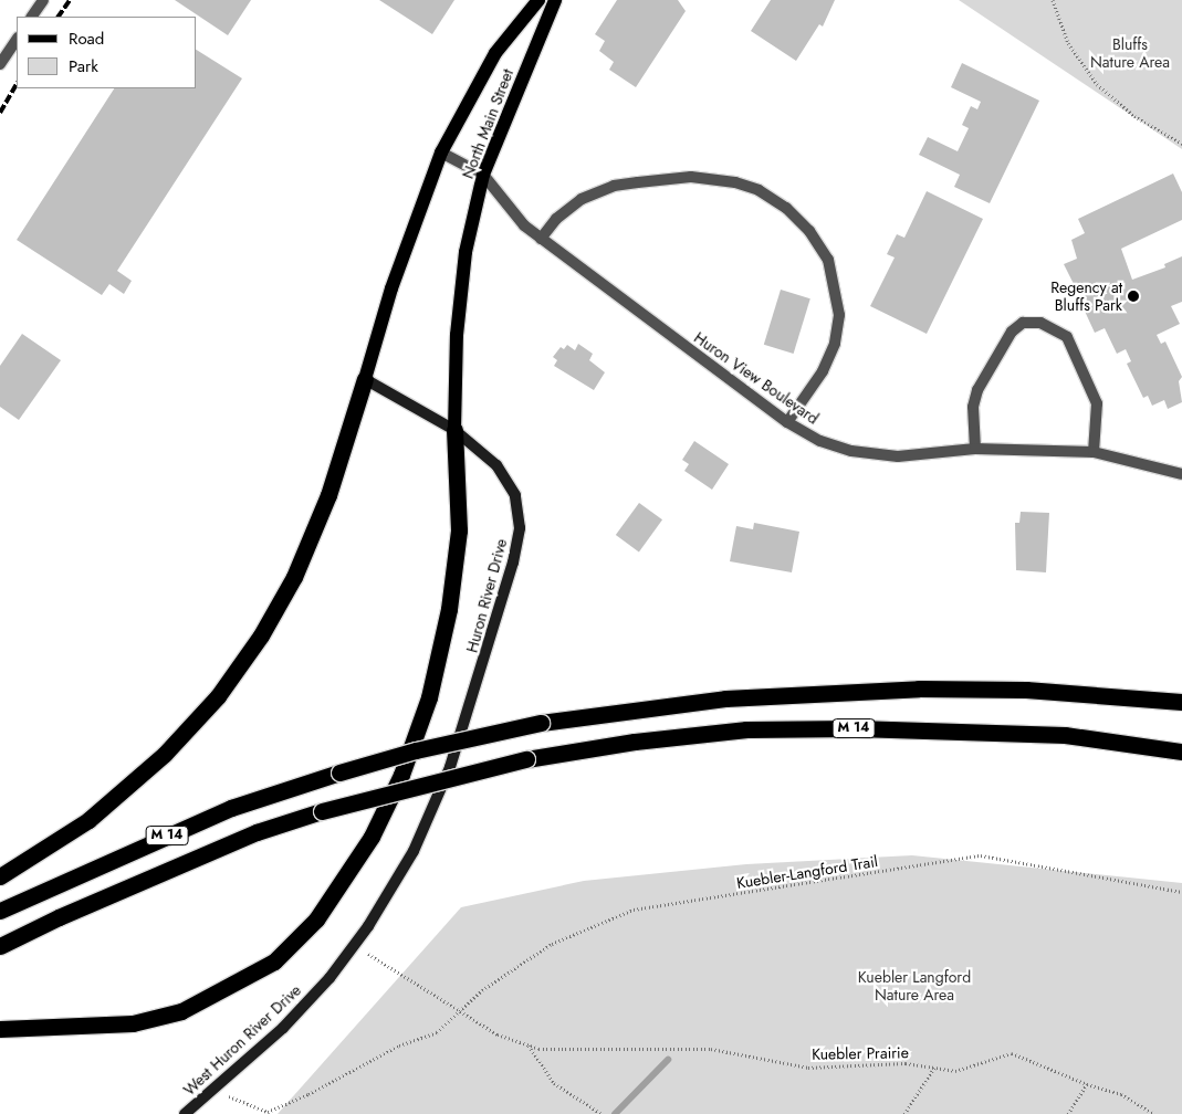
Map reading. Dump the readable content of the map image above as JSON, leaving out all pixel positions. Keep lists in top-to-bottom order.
{
  "streets": {
    "highway": ["M 14"],
    "main road": ["North Main Street"],
    "street": ["Huron View Boulevard", "Huron River Drive", "West Huron River Drive"],
    "path": ["Kuebler-Langford Trail", "Kuebler Prairie"]
  },
  "crossings": [
    ["North Main Street", "Huron View Boulevard"],
    ["North Main Street", "Huron River Drive"],
    ["Huron River Drive", "West Huron River Drive"],
    ["Kuebler-Langford Trail", "West Huron River Drive"],
    ["Kuebler-Langford Trail", "Kuebler Prairie"],
    ["West Huron River Drive", "Kuebler Prairie"]
  ],
  "parks": ["Bluffs Nature Area", "Kuebler Langford Nature Area"],
  "places": ["Regency at Bluffs Park"],
  "legend": ["Road", "Park"]
}
